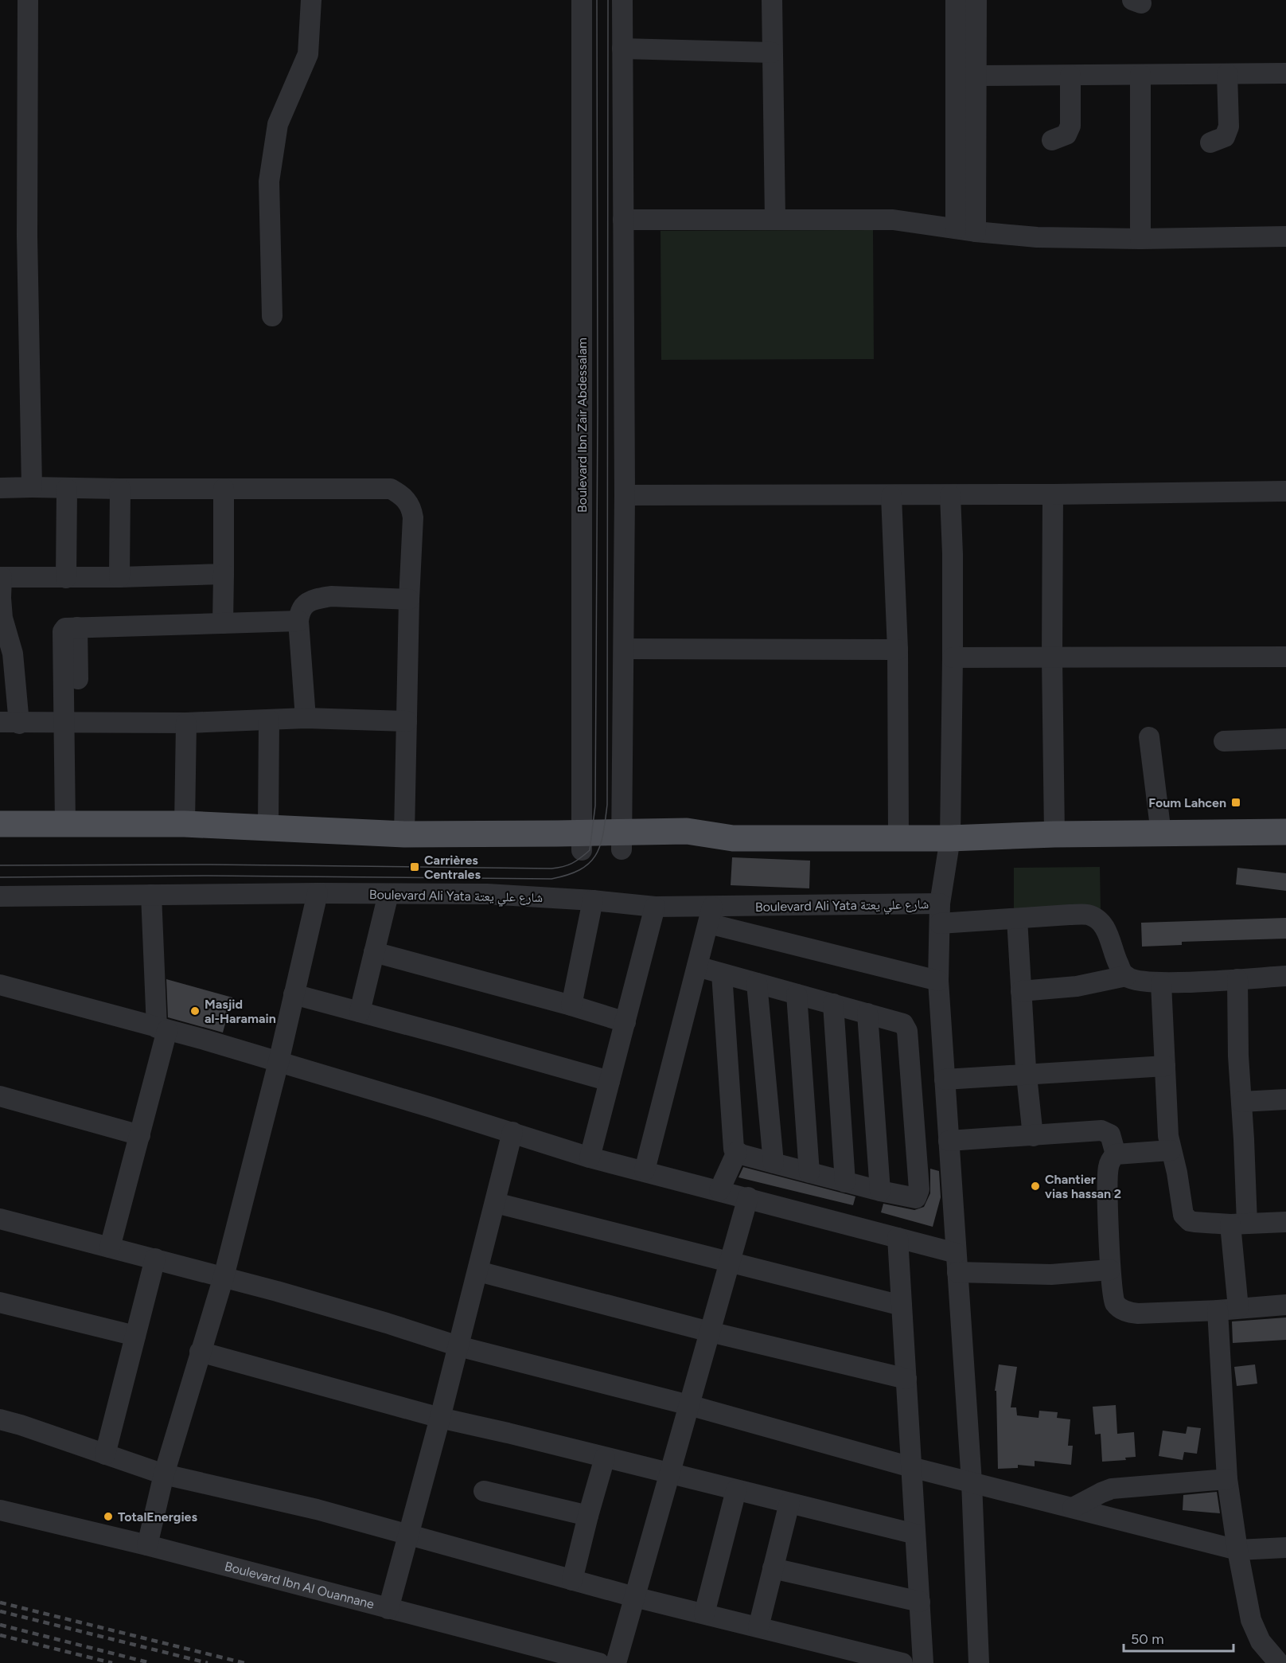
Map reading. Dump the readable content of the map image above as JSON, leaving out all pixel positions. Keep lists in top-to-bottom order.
{
  "streets": {
    "street": ["Boulevard Ibn Zair Abdessalam", "Boulevard Ali Yata شارع علي يعتة", "Boulevard Ibn Al Ouannane"]
  },
  "places": {
    "transit": ["Foum Lahcen", "Carrières Centrales"],
    "other": ["Masjid al-Haramain", "Chantier vias hassan 2", "TotalEnergies"]
  },
  "scale_bar": "50 m"
}
